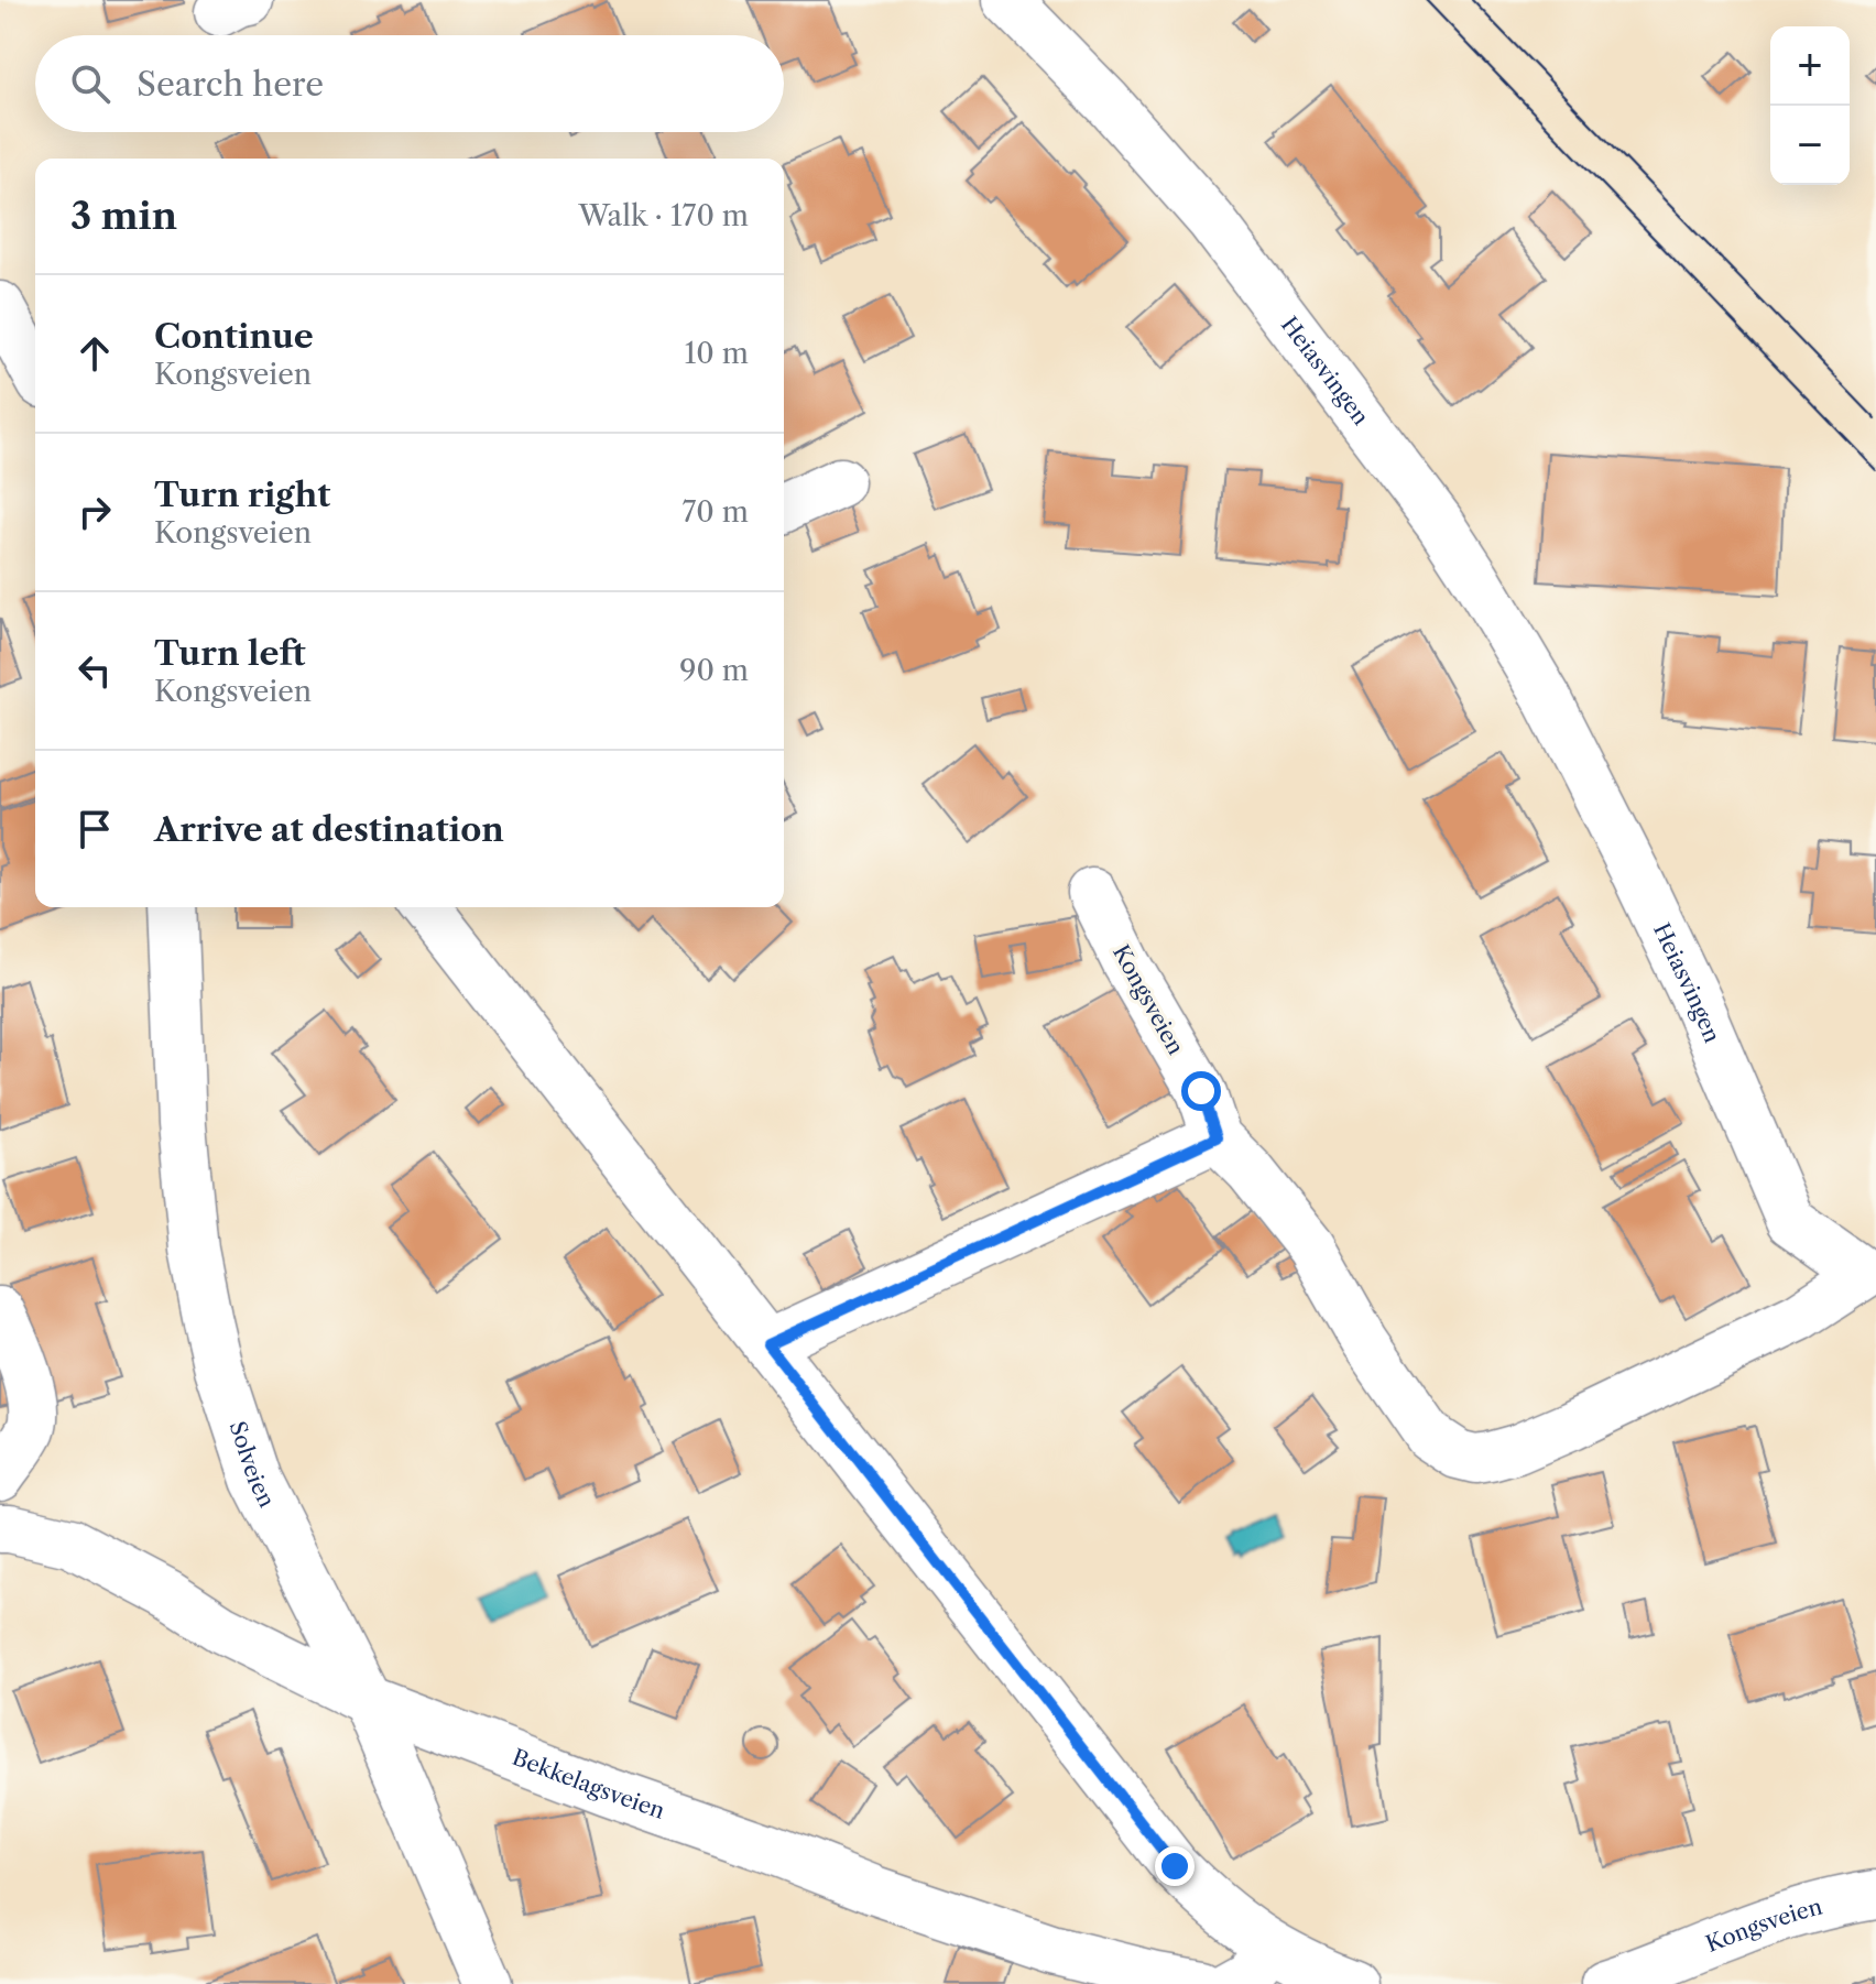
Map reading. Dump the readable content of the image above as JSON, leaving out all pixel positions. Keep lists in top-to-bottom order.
{
  "streets": {
    "street": [
      "Heiasvingen",
      "Kongsveien",
      "Solveien",
      "Bekkelagsveien"
    ]
  },
  "crossings": [
    ["Heiasvingen", "Kongsveien"],
    ["Solveien", "Bekkelagsveien"]
  ],
  "page": {
    "map_buttons": ["+", "−"],
    "search": "Search here",
    "heading": ["3 min", "Walk · 170 m"],
    "list": [
      ["Continue", "Kongsveien", "10 m"],
      ["Turn right", "Kongsveien", "70 m"],
      ["Turn left", "Kongsveien", "90 m"],
      "Arrive at destination"
    ]
  }
}
